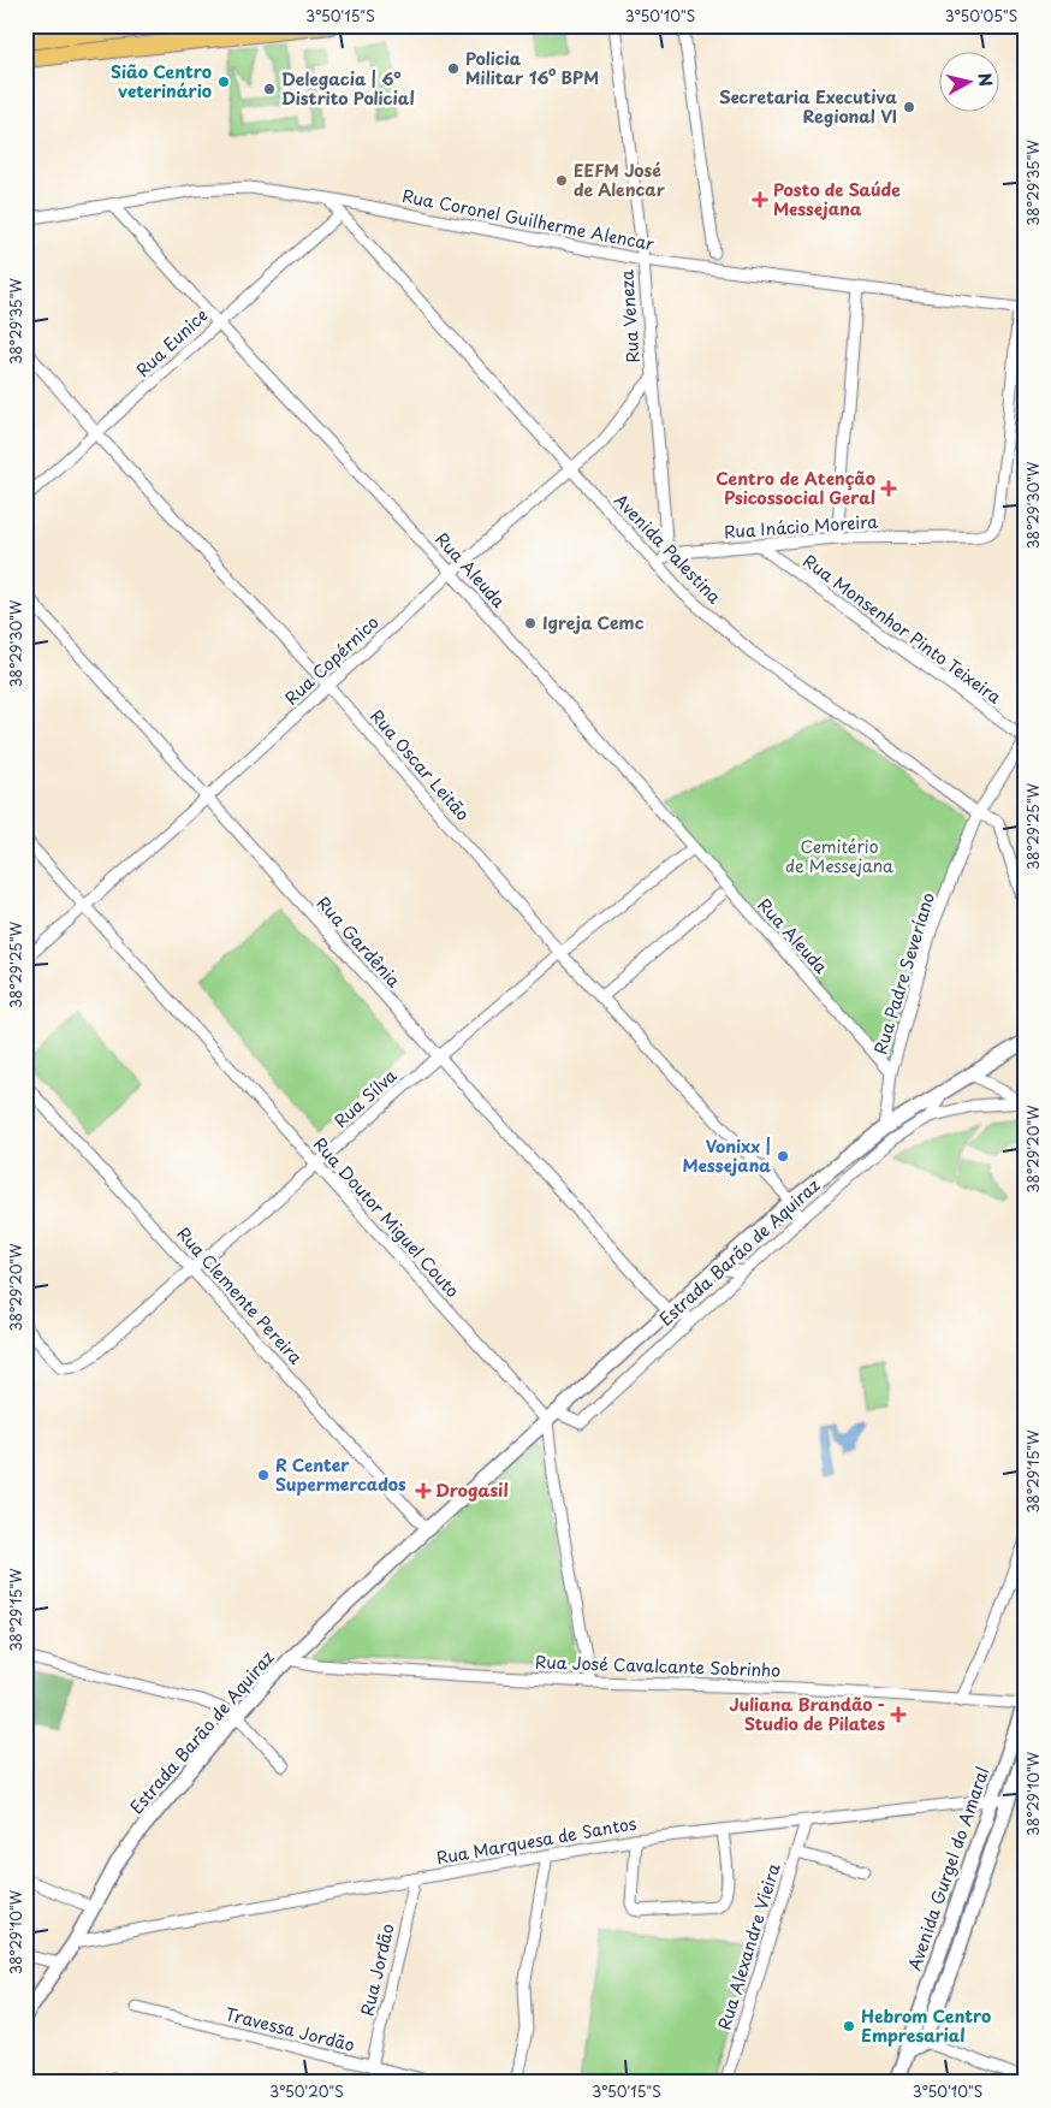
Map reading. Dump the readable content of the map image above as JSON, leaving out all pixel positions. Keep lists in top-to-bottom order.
{
  "streets": {
    "street": [
      "Rua Coronel Guilherme Alencar",
      "Rua Veneza",
      "Rua Eunice",
      "Rua Inácio Moreira",
      "Avenida Palestina",
      "Rua Aleuda",
      "Rua Monsenhor Pinto Teixeira",
      "Rua Copérnico",
      "Rua Oscar Leitão",
      "Rua Gardênia",
      "Rua Padre Severíano",
      "Rua Sílva",
      "Rua Doutor Miguel Couto",
      "Estrada Barão de Aquiraz",
      "Rua Clemente Pereira",
      "Rua José Cavalcante Sobrinho",
      "Rua Marquesa de Santos",
      "Avenida Gurgel do Amaral",
      "Rua Alexandre Vieira",
      "Rua Jordão",
      "Travessa Jordão"
    ]
  },
  "crossings": [
    ["Rua Coronel Guilherme Alencar", "Rua Veneza"],
    ["Rua Coronel Guilherme Alencar", "Rua Inácio Moreira"],
    ["Rua Coronel Guilherme Alencar", "Avenida Palestina"],
    ["Rua Coronel Guilherme Alencar", "Rua Aleuda"],
    ["Rua Veneza", "Rua Inácio Moreira"],
    ["Rua Veneza", "Rua Copérnico"],
    ["Rua Eunice", "Avenida Palestina"],
    ["Rua Eunice", "Rua Aleuda"],
    ["Rua Eunice", "Rua Oscar Leitão"],
    ["Rua Inácio Moreira", "Rua Monsenhor Pinto Teixeira"],
    ["Avenida Palestina", "Rua Copérnico"],
    ["Avenida Palestina", "Rua Padre Severíano"],
    ["Rua Aleuda", "Rua Copérnico"],
    ["Rua Aleuda", "Rua Padre Severíano"],
    ["Rua Aleuda", "Rua Sílva"],
    ["Rua Monsenhor Pinto Teixeira", "Rua Padre Severíano"],
    ["Rua Copérnico", "Rua Oscar Leitão"],
    ["Rua Copérnico", "Rua Gardênia"],
    ["Rua Copérnico", "Rua Doutor Miguel Couto"],
    ["Rua Oscar Leitão", "Rua Sílva"],
    ["Rua Oscar Leitão", "Estrada Barão de Aquiraz"],
    ["Rua Gardênia", "Rua Sílva"],
    ["Rua Gardênia", "Estrada Barão de Aquiraz"],
    ["Rua Padre Severíano", "Estrada Barão de Aquiraz"],
    ["Rua Sílva", "Rua Doutor Miguel Couto"],
    ["Rua Sílva", "Rua Clemente Pereira"],
    ["Rua Doutor Miguel Couto", "Estrada Barão de Aquiraz"],
    ["Estrada Barão de Aquiraz", "Rua Clemente Pereira"],
    ["Estrada Barão de Aquiraz", "Rua José Cavalcante Sobrinho"],
    ["Estrada Barão de Aquiraz", "Rua Marquesa de Santos"],
    ["Rua José Cavalcante Sobrinho", "Avenida Gurgel do Amaral"],
    ["Rua Marquesa de Santos", "Avenida Gurgel do Amaral"],
    ["Rua Marquesa de Santos", "Rua Alexandre Vieira"],
    ["Rua Marquesa de Santos", "Rua Jordão"],
    ["Rua Jordão", "Travessa Jordão"]
  ],
  "parks": ["Cemitério de Messejana"],
  "places": {
    "other": [
      "Policia Militar 16º BPM",
      "Sião Centro veterinário",
      "Delegacia | 6° Distrito Policial",
      "Secretaria Executiva Regional VI",
      "EEFM José de Alencar",
      "Igreja Cemc",
      "Vonixx | Messejana",
      "R Center Supermercados",
      "Hebrom Centro Empresarial"
    ],
    "health": [
      "Posto de Saúde Messejana",
      "Centro de Atenção Psicossocial Geral",
      "Drogasil",
      "Juliana Brandão - Studio de Pilates"
    ]
  },
  "north": "right",
  "coordinates": [
    "3°50'15\"S",
    "3°50'10\"S",
    "3°50'05\"S",
    "38°29'35\"W",
    "38°29'30\"W",
    "38°29'25\"W",
    "38°29'20\"W",
    "38°29'15\"W",
    "38°29'10\"W",
    "3°50'20\"S"
  ]
}
